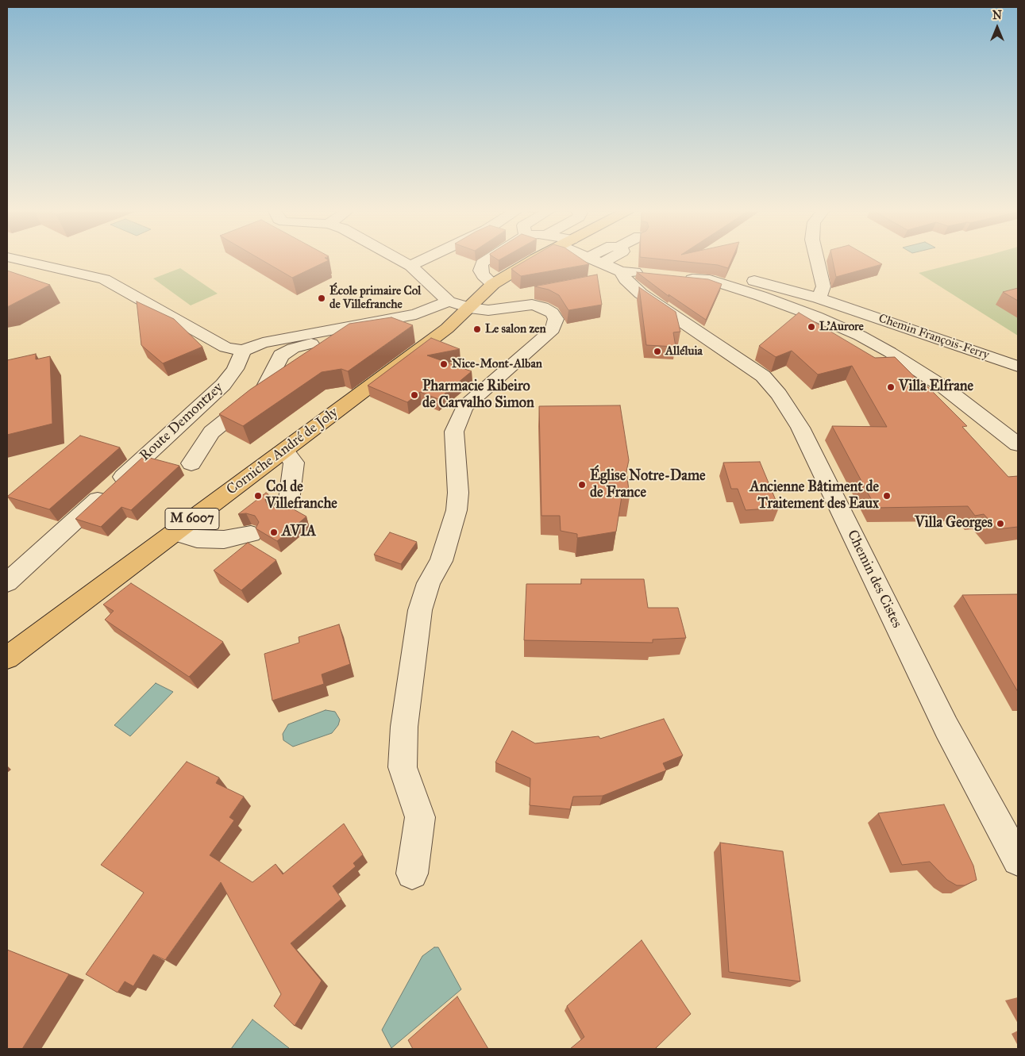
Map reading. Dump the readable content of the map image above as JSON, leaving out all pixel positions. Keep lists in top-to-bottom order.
{
  "streets": {
    "main road": ["Corniche André de Joly", "M 6007"],
    "street": ["Chemin François-Ferry", "Route Demontzey", "Chemin des Cistes"]
  },
  "crossings": [
    ["Corniche André de Joly", "M 6007"]
  ],
  "places": [
    "École primaire Col de Villefranche",
    "L'Aurore",
    "Le salon zen",
    "Alléluia",
    "Nice-Mont-Alban",
    "Villa Elfrane",
    "Pharmacie Ribeiro de Carvalho Simon",
    "Église Notre-Dame de France",
    "Col de Villefranche",
    "Ancienne Bâtiment de Traitement des Eaux",
    "Villa Georges",
    "AVIA"
  ],
  "north": "top"
}
